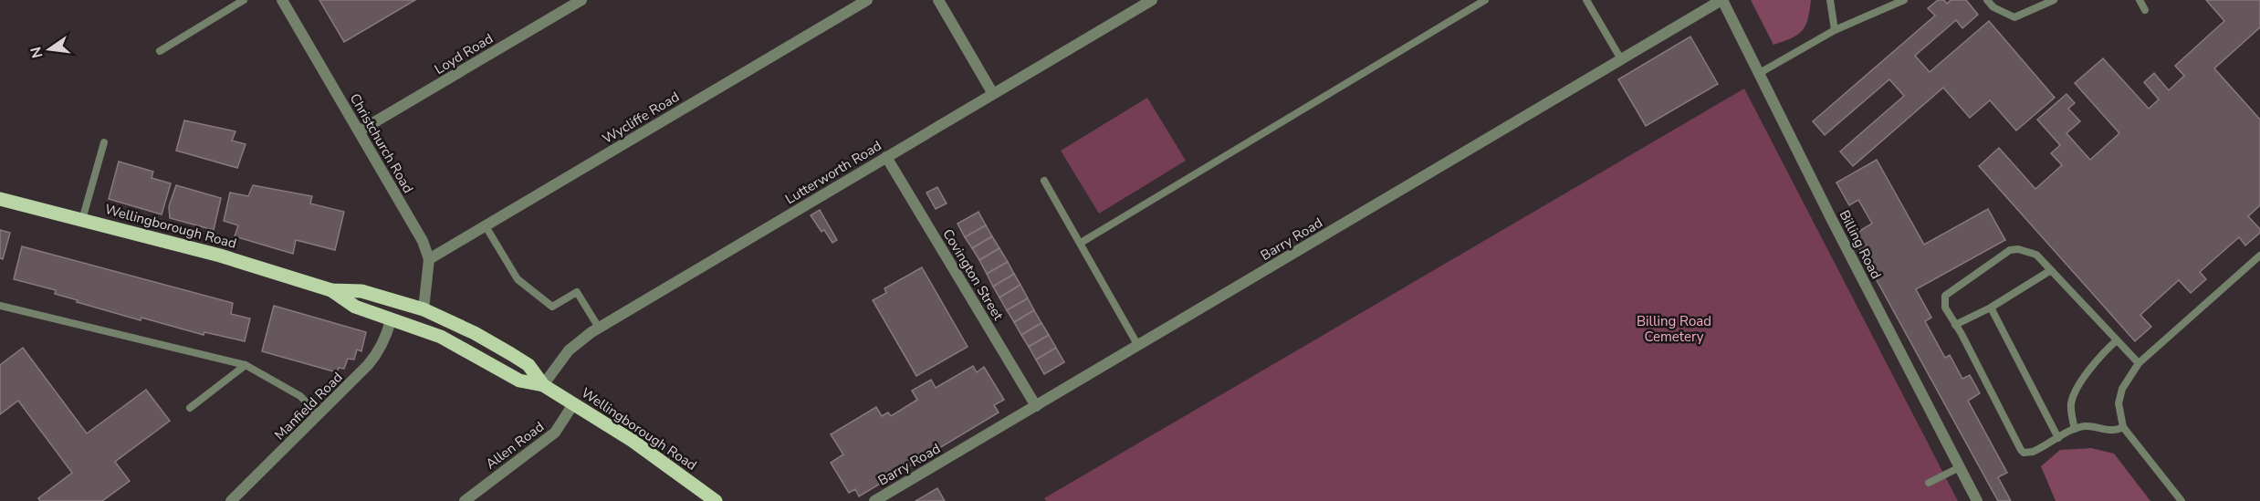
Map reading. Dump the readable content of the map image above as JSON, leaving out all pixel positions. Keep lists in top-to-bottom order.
{
  "streets": {
    "main road": ["Wellingborough Road"],
    "street": [
      "Loyd Road",
      "Wycliffe Road",
      "Christchurch Road",
      "Lutterworth Road",
      "Barry Road",
      "Billing Road",
      "Covington Street",
      "Manfield Road",
      "Allen Road"
    ]
  },
  "crossings": [
    ["Loyd Road", "Christchurch Road"],
    ["Wycliffe Road", "Christchurch Road"],
    ["Christchurch Road", "Wellingborough Road"],
    ["Lutterworth Road", "Wellingborough Road"],
    ["Lutterworth Road", "Covington Street"],
    ["Wellingborough Road", "Manfield Road"],
    ["Wellingborough Road", "Allen Road"],
    ["Barry Road", "Billing Road"],
    ["Barry Road", "Covington Street"]
  ],
  "parks": ["Billing Road Cemetery"],
  "north": "left"
}
